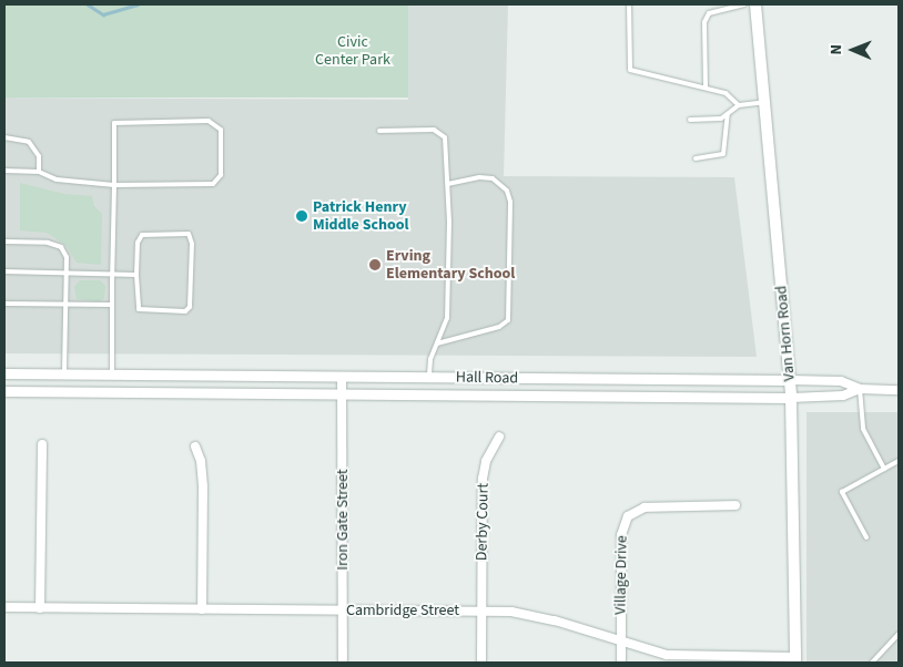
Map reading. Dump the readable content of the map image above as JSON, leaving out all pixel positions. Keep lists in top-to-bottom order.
{
  "streets": {
    "main road": ["Van Horn Road"],
    "street": [
      "Hall Road",
      "Iron Gate Street",
      "Derby Court",
      "Village Drive",
      "Cambridge Street"
    ]
  },
  "crossings": [
    ["Van Horn Road", "Hall Road"],
    ["Van Horn Road", "Cambridge Street"],
    ["Hall Road", "Iron Gate Street"],
    ["Iron Gate Street", "Cambridge Street"],
    ["Derby Court", "Cambridge Street"],
    ["Village Drive", "Cambridge Street"]
  ],
  "parks": ["Civic Center Park"],
  "places": ["Patrick Henry Middle School", "Erving Elementary School"],
  "north": "left"
}
